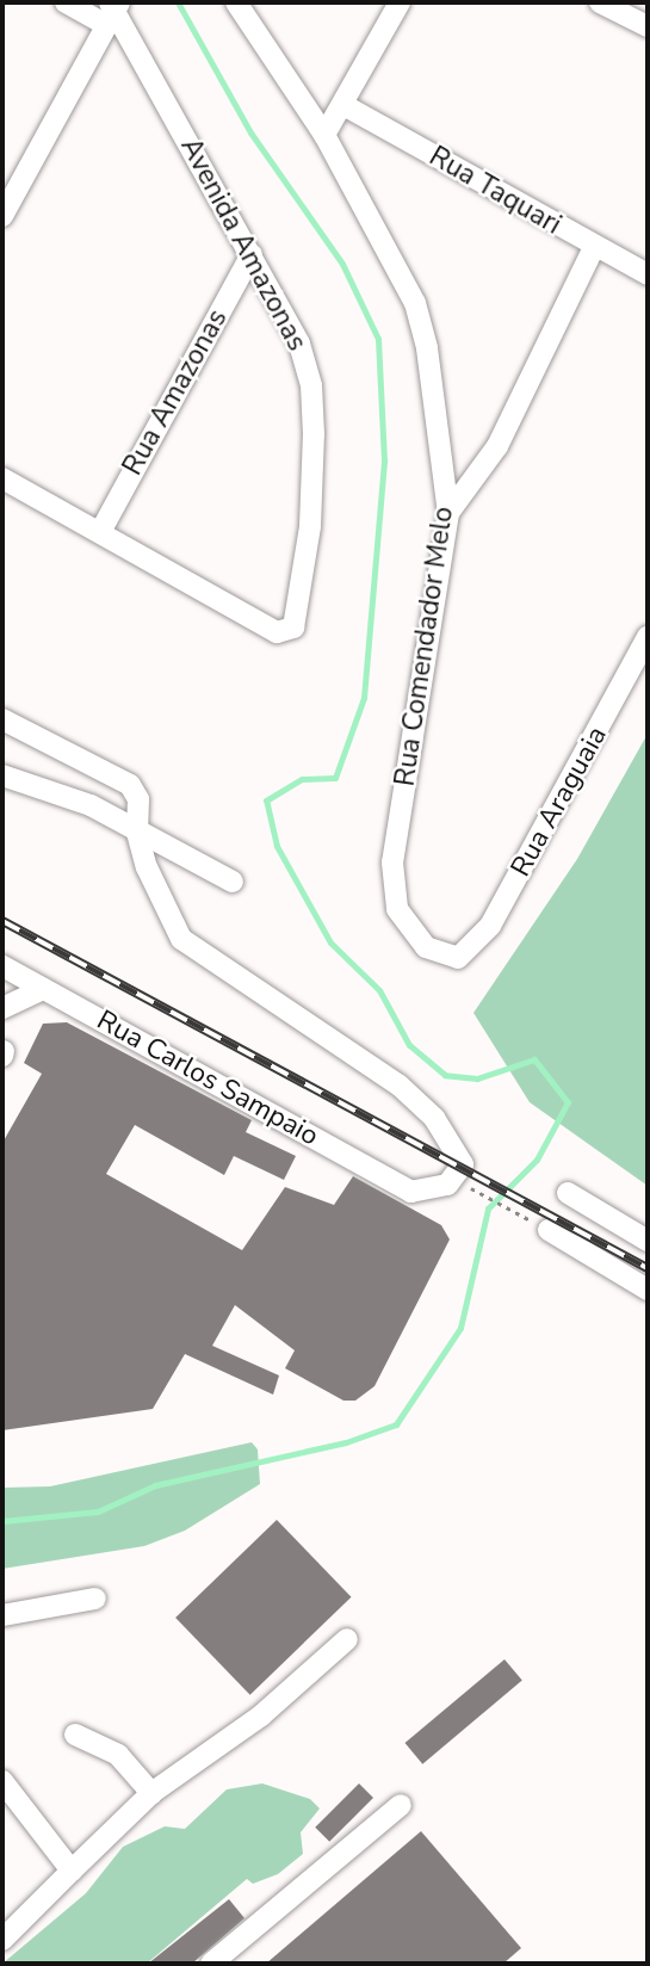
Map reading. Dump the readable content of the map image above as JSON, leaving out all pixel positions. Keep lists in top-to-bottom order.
{
  "streets": {
    "street": [
      "Rua Taquari",
      "Avenida Amazonas",
      "Rua Amazonas",
      "Rua Comendador Melo",
      "Rua Araguaia",
      "Rua Carlos Sampaio"
    ]
  },
  "crossings": [
    ["Avenida Amazonas", "Rua Amazonas"],
    ["Rua Comendador Melo", "Rua Araguaia"]
  ]
}
